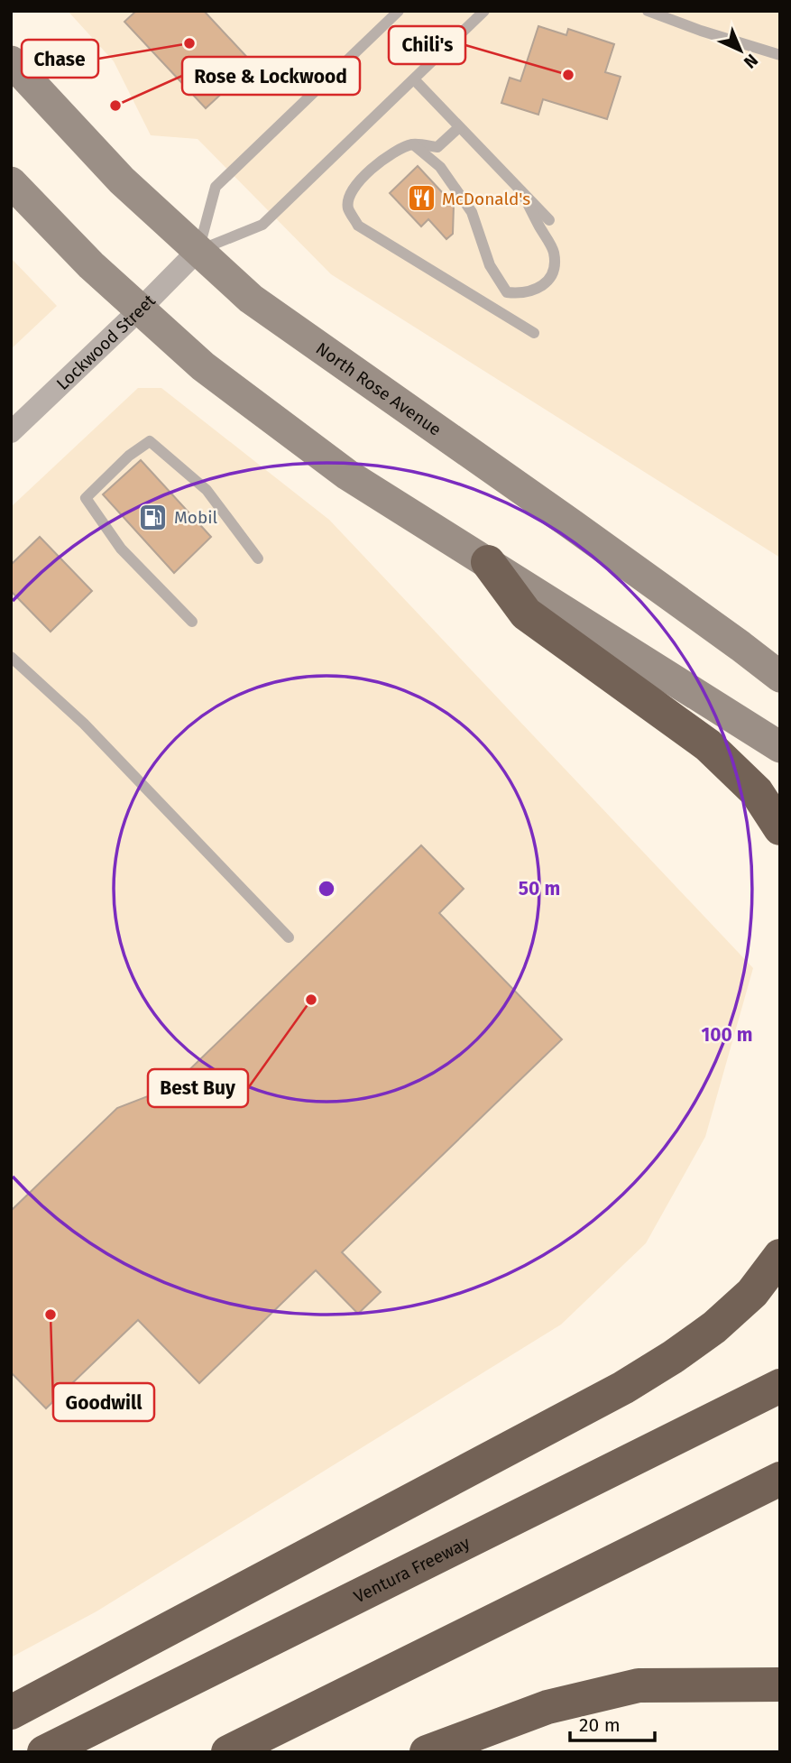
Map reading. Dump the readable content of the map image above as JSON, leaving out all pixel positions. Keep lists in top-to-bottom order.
{
  "streets": {
    "highway": ["Ventura Freeway"],
    "main road": ["North Rose Avenue"],
    "street": ["Lockwood Street"]
  },
  "crossings": [
    ["Lockwood Street", "North Rose Avenue"]
  ],
  "places": {
    "other": [
      "Chase",
      "Chili's",
      "Rose & Lockwood",
      "Best Buy",
      "Goodwill"
    ],
    "restaurant": ["McDonald's"],
    "fuel station": ["Mobil"]
  },
  "scale_bar": "20 m",
  "north": "bottom right",
  "rings": ["50 m", "100 m"]
}
